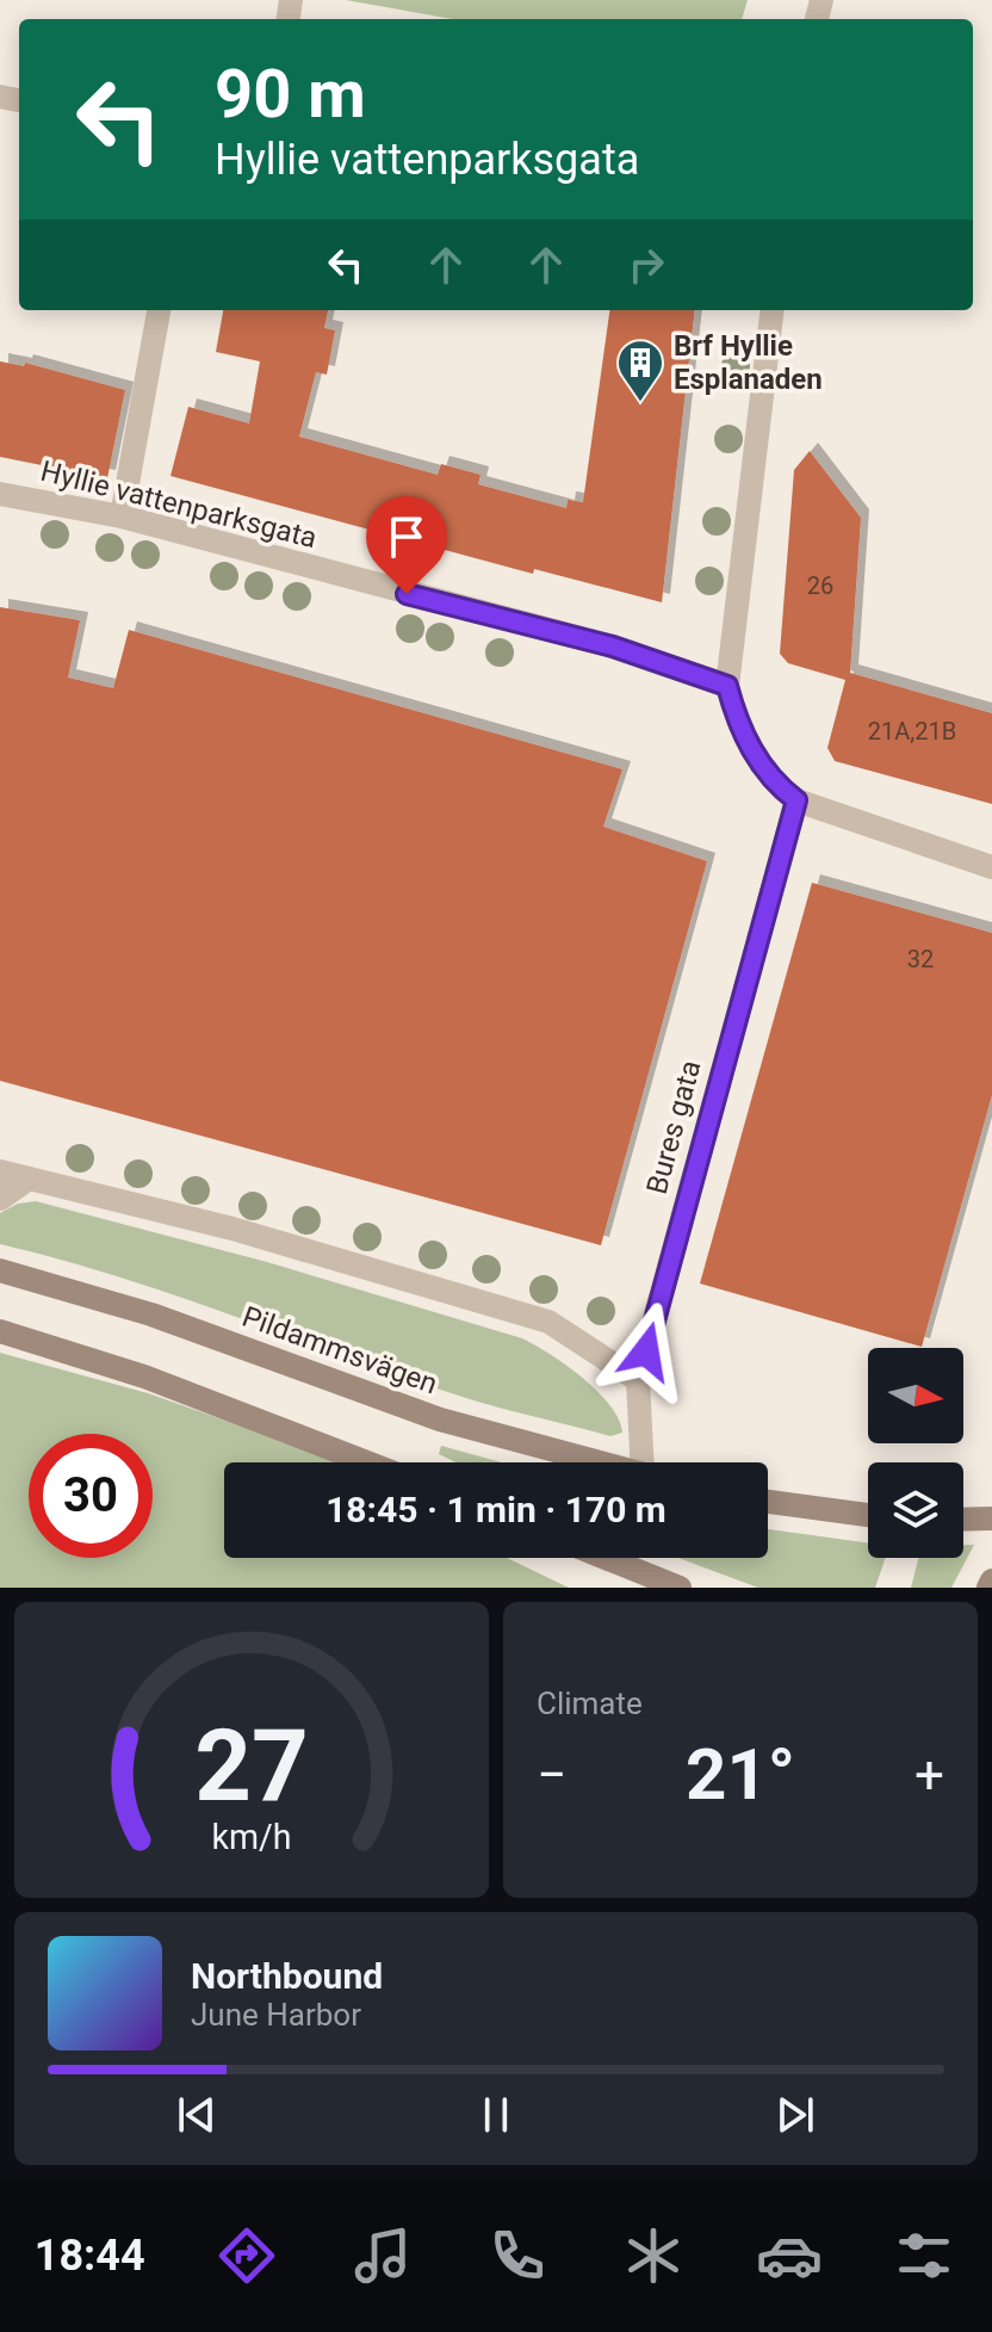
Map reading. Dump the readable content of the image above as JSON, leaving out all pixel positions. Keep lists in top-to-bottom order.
{
  "streets": {
    "main road": ["Pildammsvägen"],
    "street": ["Hyllie vattenparksgata", "Bures gata"]
  },
  "places": {
    "building": ["Brf Hyllie Esplanaden"]
  },
  "house_numbers": ["26", "21A,21B", "32"],
  "north": "right",
  "page": {
    "turn": ["90 m", "Hyllie vattenparksgata"],
    "limit": "30",
    "trip": "18:45 · 1 min · 170 m",
    "tile": "Climate",
    "heat": ["−", "21°", "+"],
    "song": ["Northbound", "June Harbor"],
    "tabs": "18:44",
    "gauge": ["27", "km/h"]
  }
}
